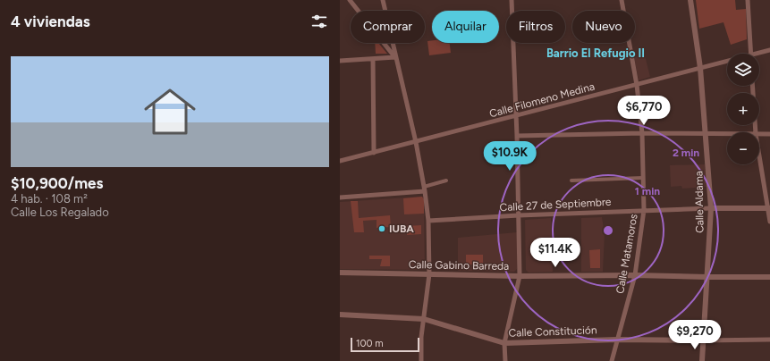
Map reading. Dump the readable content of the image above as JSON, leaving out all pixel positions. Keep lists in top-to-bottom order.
{
  "streets": {
    "street": [
      "Calle Filomeno Medina",
      "Calle Aldama",
      "Calle 27 de Septiembre",
      "Calle Matamoros",
      "Calle Gabino Barreda",
      "Calle Constitución"
    ]
  },
  "crossings": [
    ["Calle Filomeno Medina", "Calle Aldama"],
    ["Calle Filomeno Medina", "Calle Matamoros"],
    ["Calle Aldama", "Calle 27 de Septiembre"],
    ["Calle Aldama", "Calle Gabino Barreda"],
    ["Calle Aldama", "Calle Constitución"],
    ["Calle 27 de Septiembre", "Calle Matamoros"],
    ["Calle Matamoros", "Calle Gabino Barreda"],
    ["Calle Matamoros", "Calle Constitución"]
  ],
  "districts": ["Barrio El Refugio II"],
  "places": ["IUBA"],
  "scale_bar": "100 m",
  "page": {
    "heading": "4 viviendas",
    "chip": [
      "Comprar",
      "Alquilar",
      "Filtros",
      "Nuevo"
    ],
    "list": [
      {
        "name": "$10,900/mes",
        "note": "4 hab. · 108 m² · Calle Los Regalado"
      }
    ],
    "map_buttons": ["+", "−"],
    "price": [
      "$6,770",
      "$10.9K",
      "$11.4K",
      "$9,270"
    ],
    "scale": "100 m"
  },
  "rings": ["2 min", "1 min"]
}
